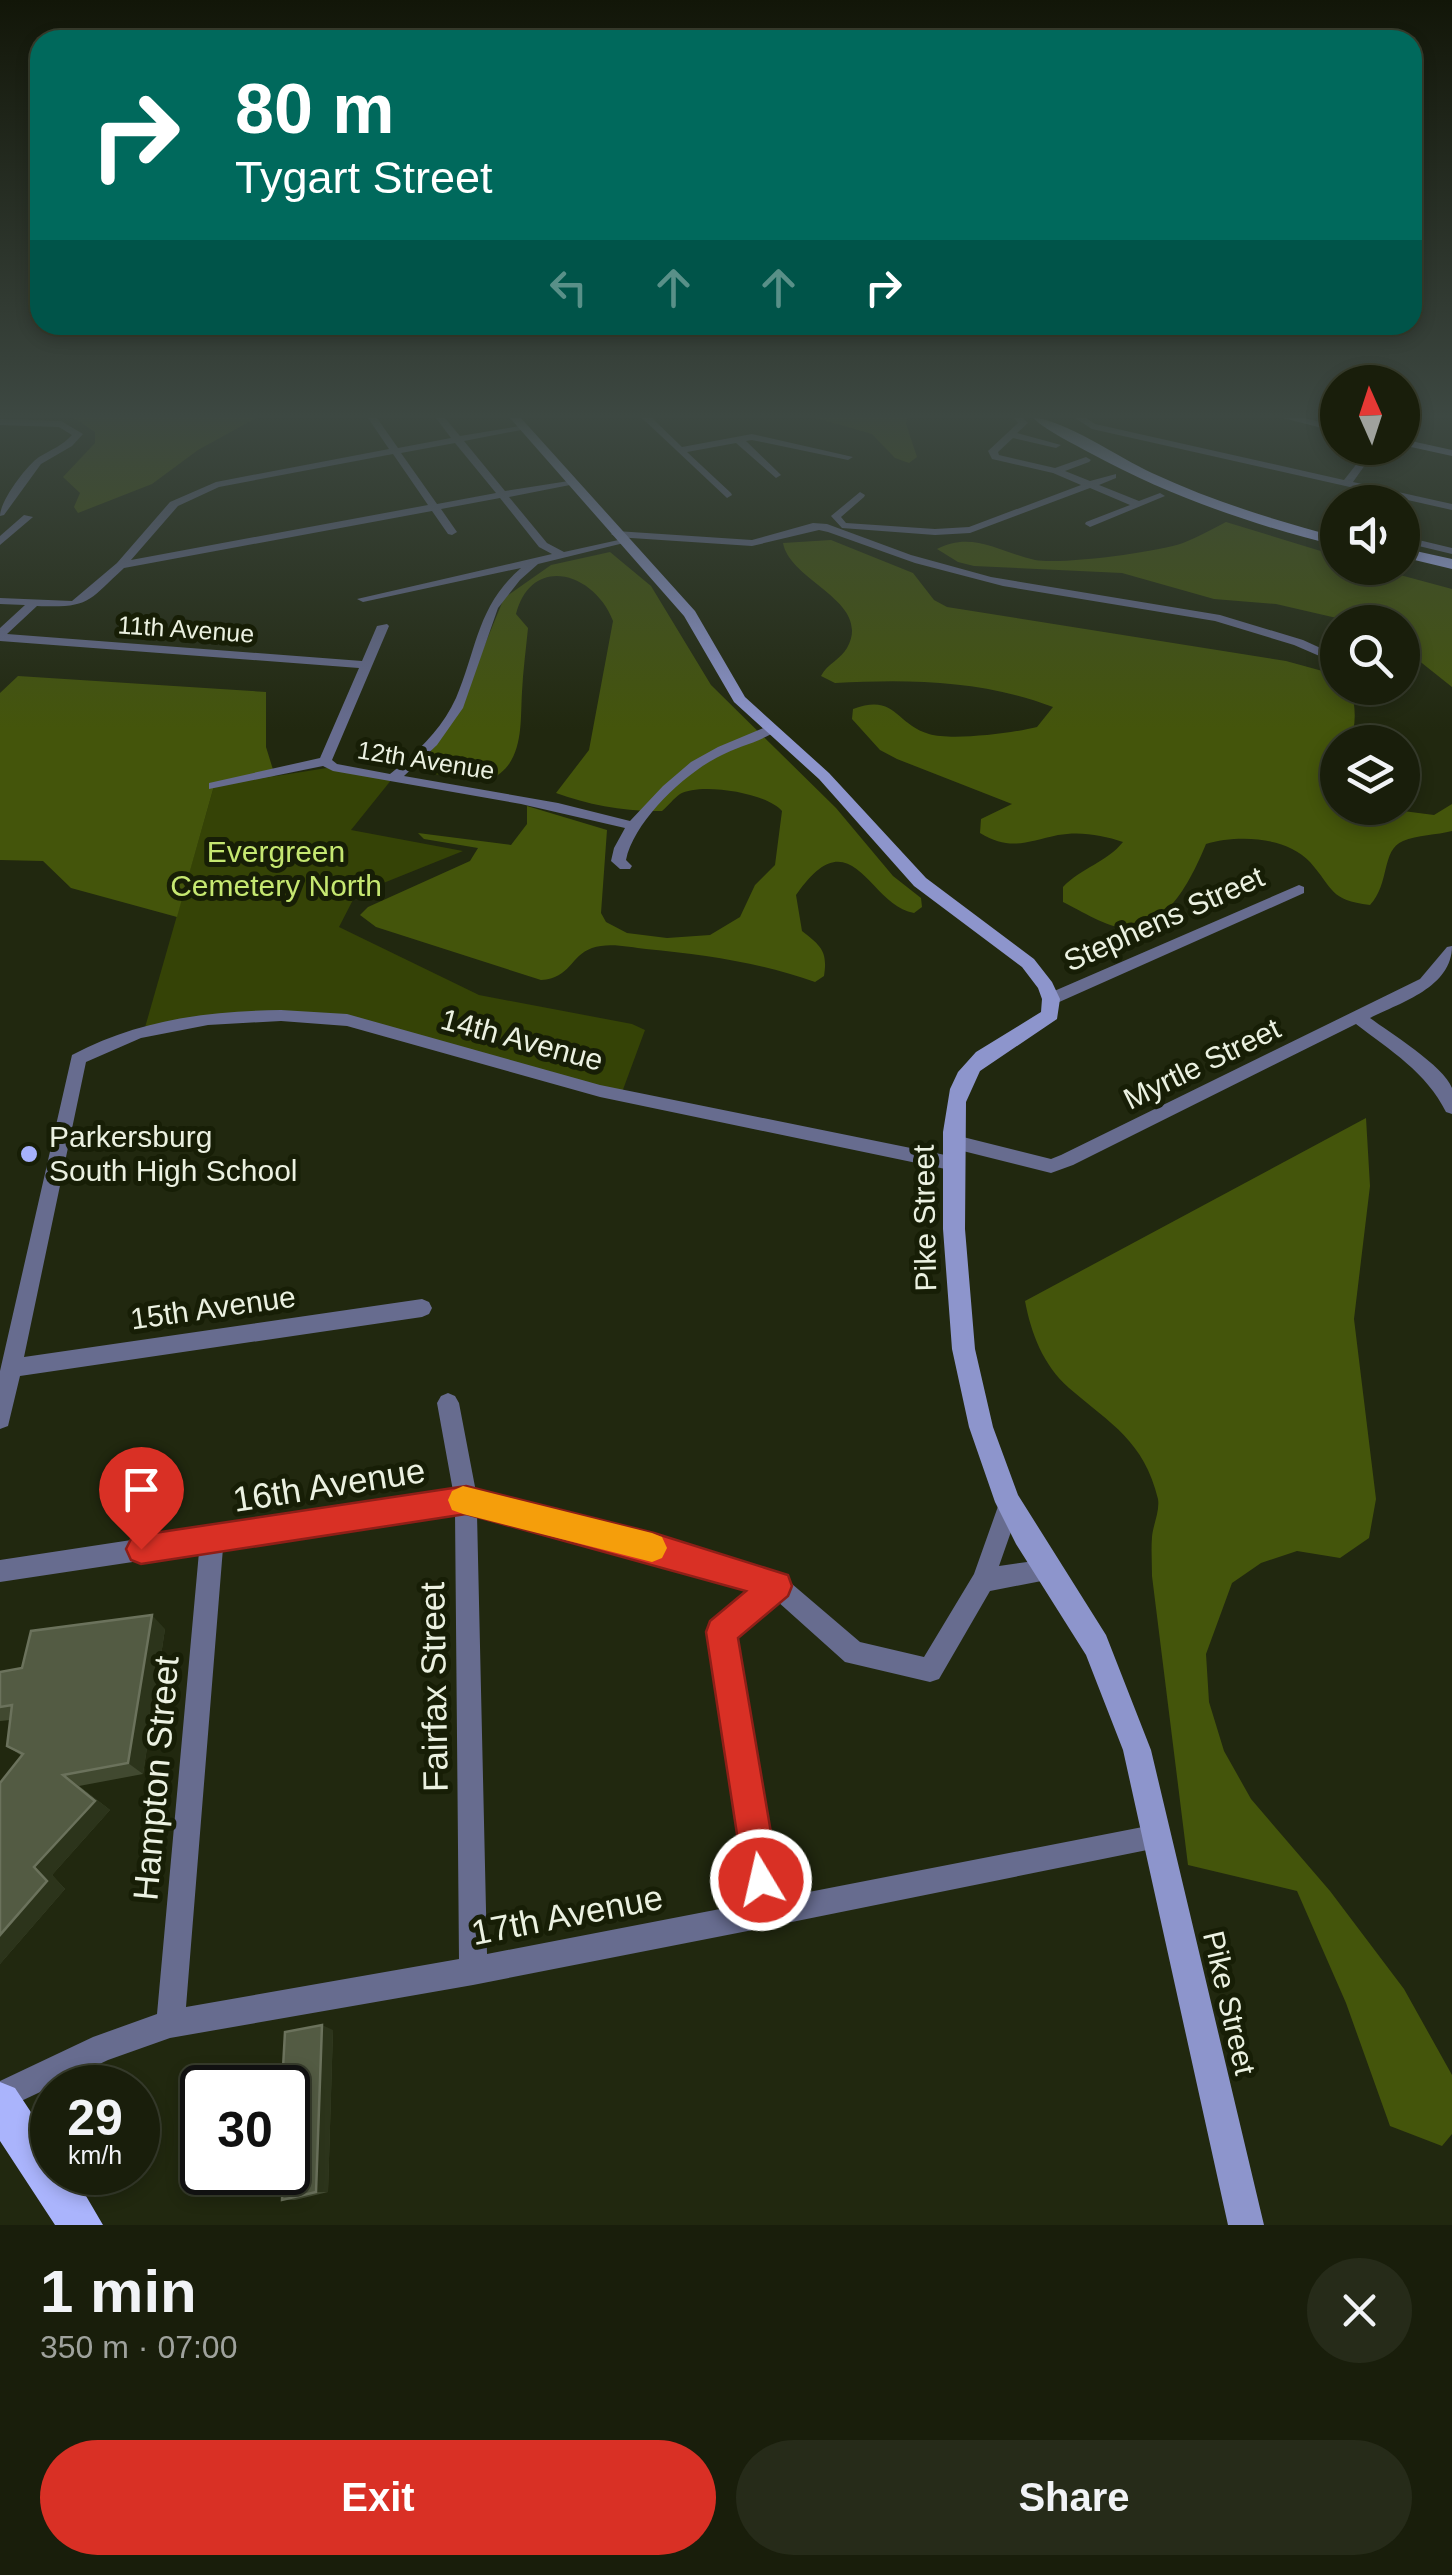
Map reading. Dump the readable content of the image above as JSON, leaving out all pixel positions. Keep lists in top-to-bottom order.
{
  "streets": {
    "main road": ["Pike Street"],
    "street": [
      "11th Avenue",
      "12th Avenue",
      "Stephens Street",
      "14th Avenue",
      "Myrtle Street",
      "15th Avenue",
      "16th Avenue",
      "Fairfax Street",
      "Hampton Street",
      "17th Avenue"
    ]
  },
  "crossings": [
    ["Stephens Street", "Pike Street"],
    ["14th Avenue", "Myrtle Street"],
    ["14th Avenue", "Pike Street"],
    ["14th Avenue", "15th Avenue"],
    ["Myrtle Street", "Pike Street"],
    ["Pike Street", "16th Avenue"],
    ["Pike Street", "17th Avenue"],
    ["16th Avenue", "Fairfax Street"],
    ["16th Avenue", "Hampton Street"],
    ["Fairfax Street", "17th Avenue"],
    ["Hampton Street", "17th Avenue"]
  ],
  "parks": ["Evergreen Cemetery North"],
  "places": ["Parkersburg South High School"],
  "north": "top",
  "page": {
    "turn": ["80 m", "Tygart Street"],
    "speed": "29 km/h",
    "limit": "30",
    "heading": ["1 min", "350 m · 07:00"],
    "buttons": ["Exit", "Share"]
  }
}
